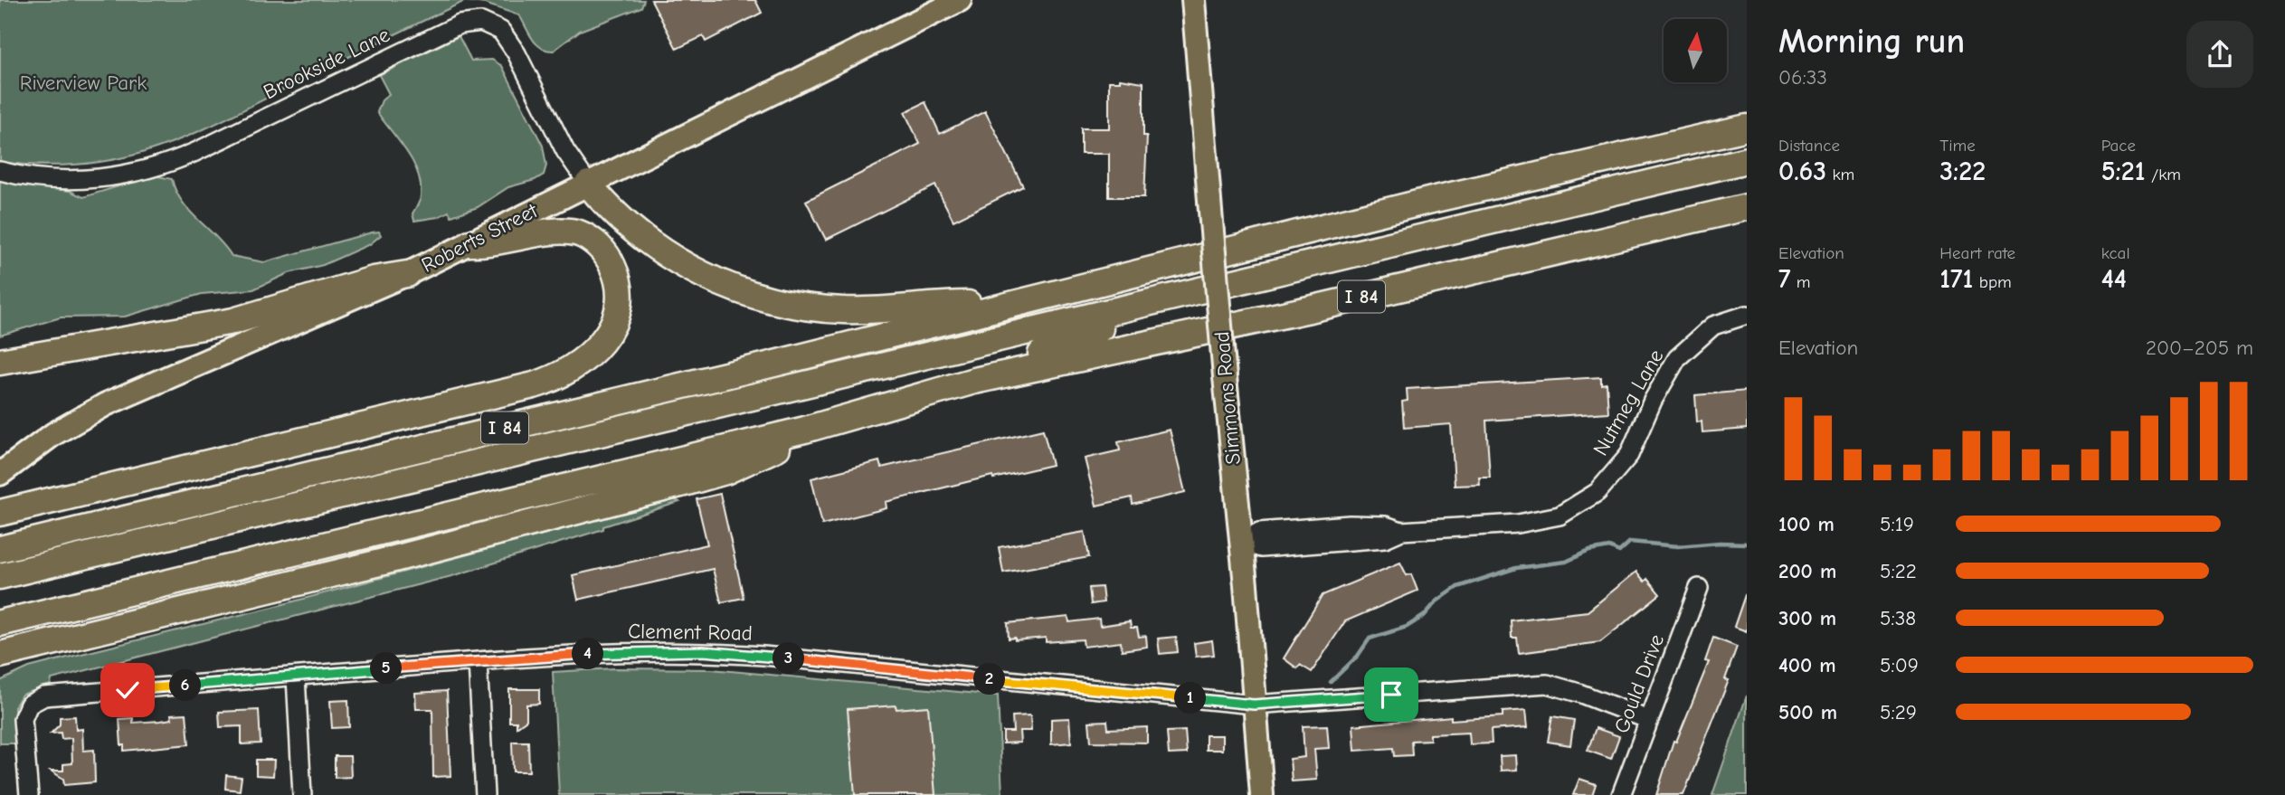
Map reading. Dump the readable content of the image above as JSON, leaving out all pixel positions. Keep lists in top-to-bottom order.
{
  "streets": {
    "highway": ["I 84"],
    "main road": ["Roberts Street", "Simmons Road"],
    "street": [
      "Brookside Lane",
      "Nutmeg Lane",
      "Clement Road",
      "Gould Drive"
    ]
  },
  "crossings": [
    ["Brookside Lane", "Roberts Street"],
    ["Simmons Road", "Nutmeg Lane"],
    ["Simmons Road", "Clement Road"],
    ["Clement Road", "Gould Drive"]
  ],
  "parks": ["Riverview Park"],
  "north": "top",
  "page": {
    "heading": ["Morning run", "06:33"],
    "stats": [
      ["Distance", "0.63 km"],
      ["Time", "3:22"],
      ["Pace", "5:21 /km"],
      ["Elevation", "7 m"],
      ["Heart rate", "171 bpm"],
      ["kcal", "44"]
    ],
    "chart": ["Elevation", "200–205 m"],
    "list": [
      {
        "name": "100 m",
        "note": "5:19"
      },
      {
        "name": "200 m",
        "note": "5:22"
      },
      {
        "name": "300 m",
        "note": "5:38"
      },
      {
        "name": "400 m",
        "note": "5:09"
      },
      {
        "name": "500 m",
        "note": "5:29"
      }
    ],
    "pins": [
      "4",
      "3",
      "5",
      "2",
      "6",
      "1"
    ]
  }
}
